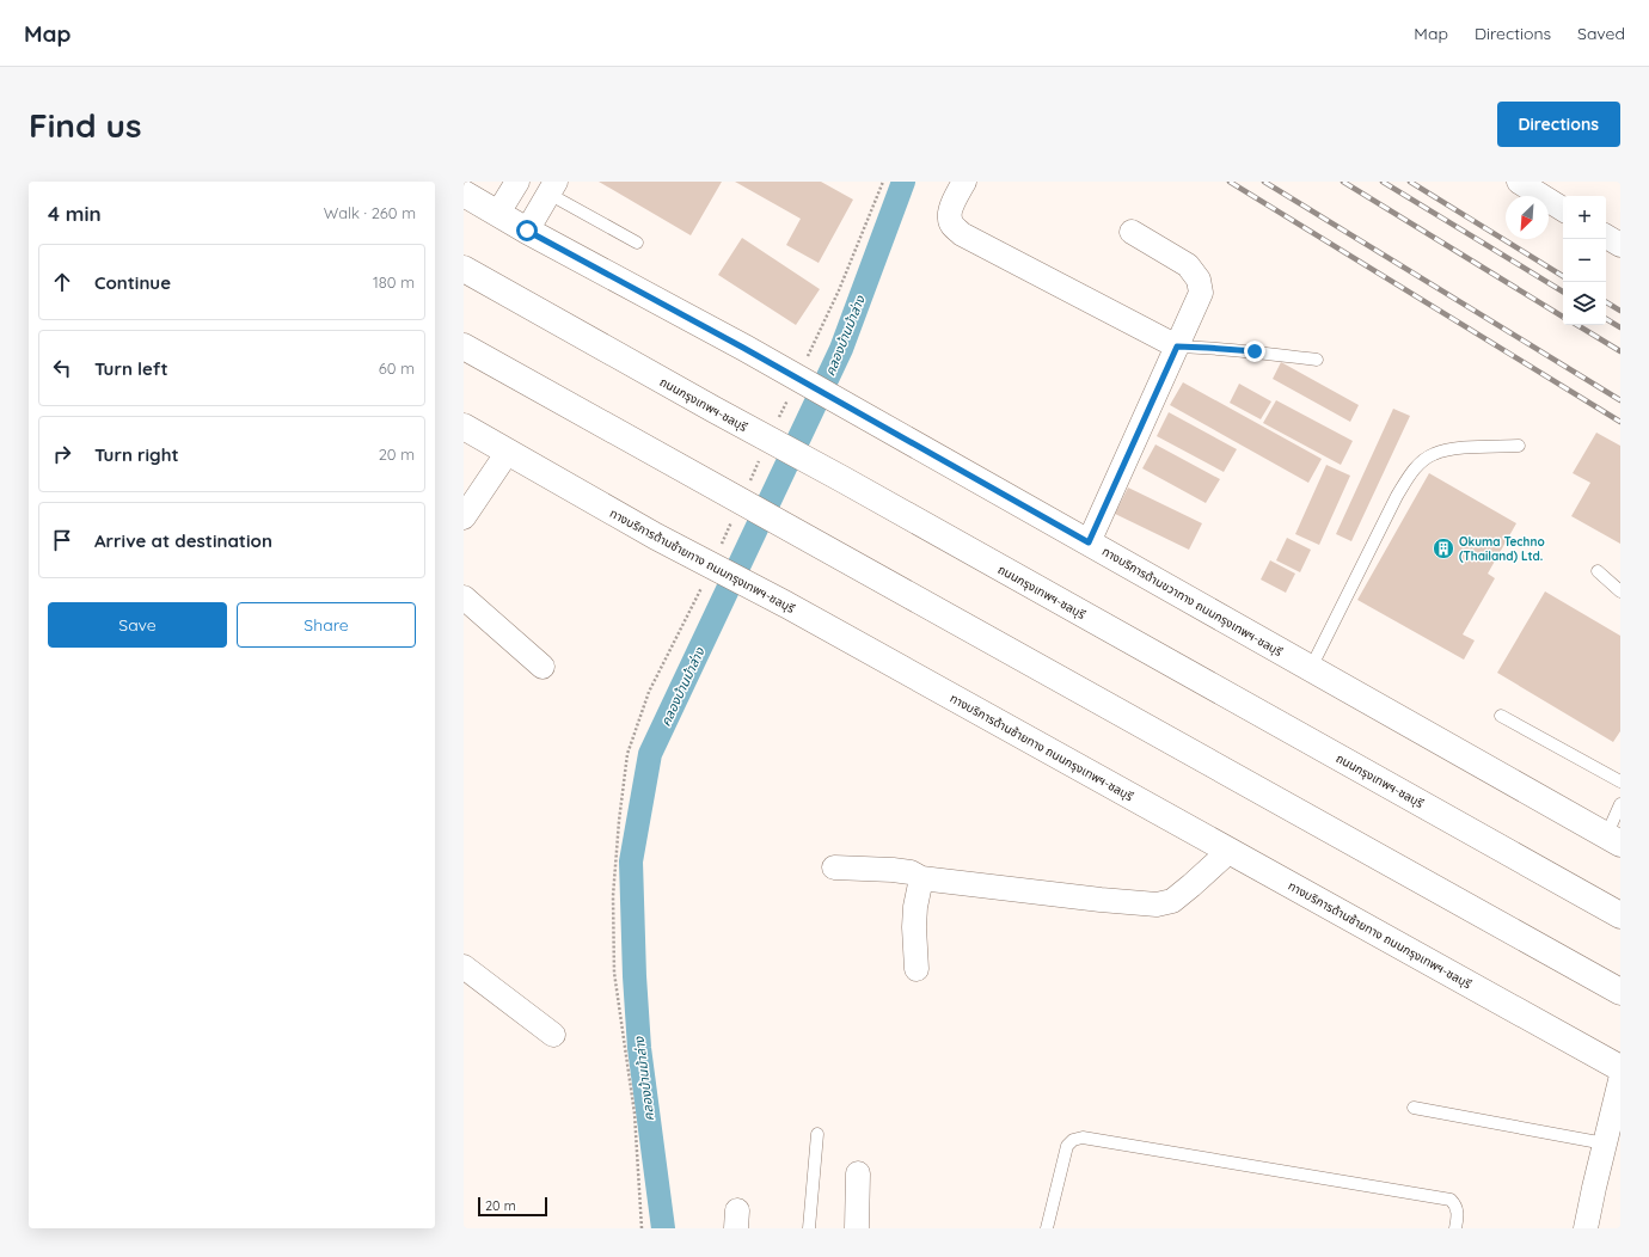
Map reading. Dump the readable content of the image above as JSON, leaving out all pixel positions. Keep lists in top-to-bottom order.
{
  "streets": {
    "main road": ["ถนนกรุงเทพฯ-ชลบุรี", "ทางบริการด้านซ้ายทาง ถนนกรุงเทพฯ-ชลบุรี", "ทางบริการด้านขวาทาง ถนนกรุงเทพฯ-ชลบุรี"]
  },
  "water": ["คลองบ้านม้าล่าง"],
  "places": {
    "building": ["Okuma Techno (Thailand) Ltd."]
  },
  "scale_bar": "20 m",
  "north": "bottom left",
  "page": {
    "header": "Map",
    "nav": ["Map", "Directions", "Saved"],
    "buttons": [
      "Directions",
      ["Save", "Share"]
    ],
    "title": "Find us",
    "heading": ["4 min", "Walk · 260 m"],
    "map_buttons": ["+", "−"],
    "list": [
      ["Continue", "180 m"],
      ["Turn left", "60 m"],
      ["Turn right", "20 m"],
      "Arrive at destination"
    ],
    "scale": "20 m"
  }
}
